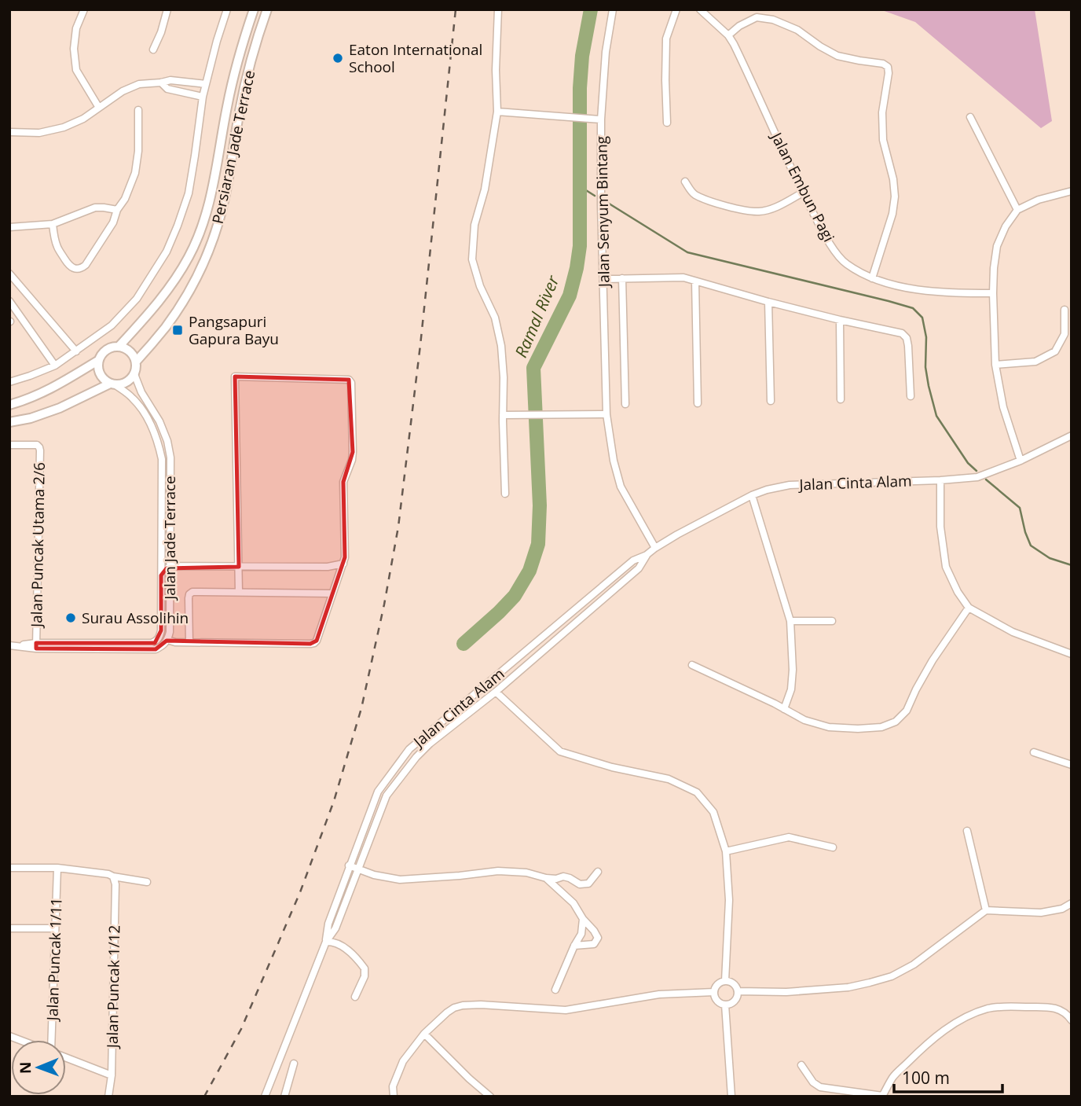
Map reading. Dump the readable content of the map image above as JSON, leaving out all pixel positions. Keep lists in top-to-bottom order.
{
  "streets": {
    "street": [
      "Persiaran Jade Terrace",
      "Jalan Embun Pagi",
      "Jalan Senyum Bintang",
      "Jalan Cinta Alam",
      "Jalan Jade Terrace",
      "Jalan Puncak Utama 2/6",
      "Jalan Puncak 1/11",
      "Jalan Puncak 1/12"
    ]
  },
  "crossings": [
    ["Persiaran Jade Terrace", "Jalan Jade Terrace"],
    ["Jalan Senyum Bintang", "Jalan Cinta Alam"],
    ["Jalan Jade Terrace", "Jalan Puncak Utama 2/6"]
  ],
  "water": ["Ramal River"],
  "places": {
    "other": ["Eaton International School", "Surau Assolihin"],
    "transit": ["Pangsapuri Gapura Bayu"]
  },
  "scale_bar": "100 m",
  "north": "left"
}
